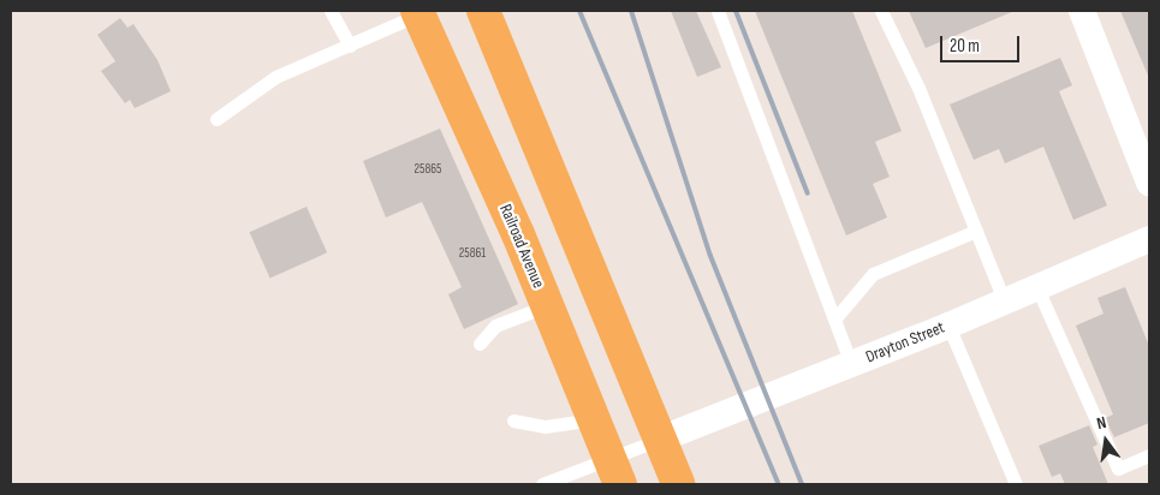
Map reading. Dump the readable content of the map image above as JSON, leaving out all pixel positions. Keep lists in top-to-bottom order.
{
  "streets": {
    "main road": ["Railroad Avenue"],
    "street": ["Drayton Street"]
  },
  "house_numbers": ["25865", "25861"],
  "scale_bar": "20 m",
  "north": "top"
}
